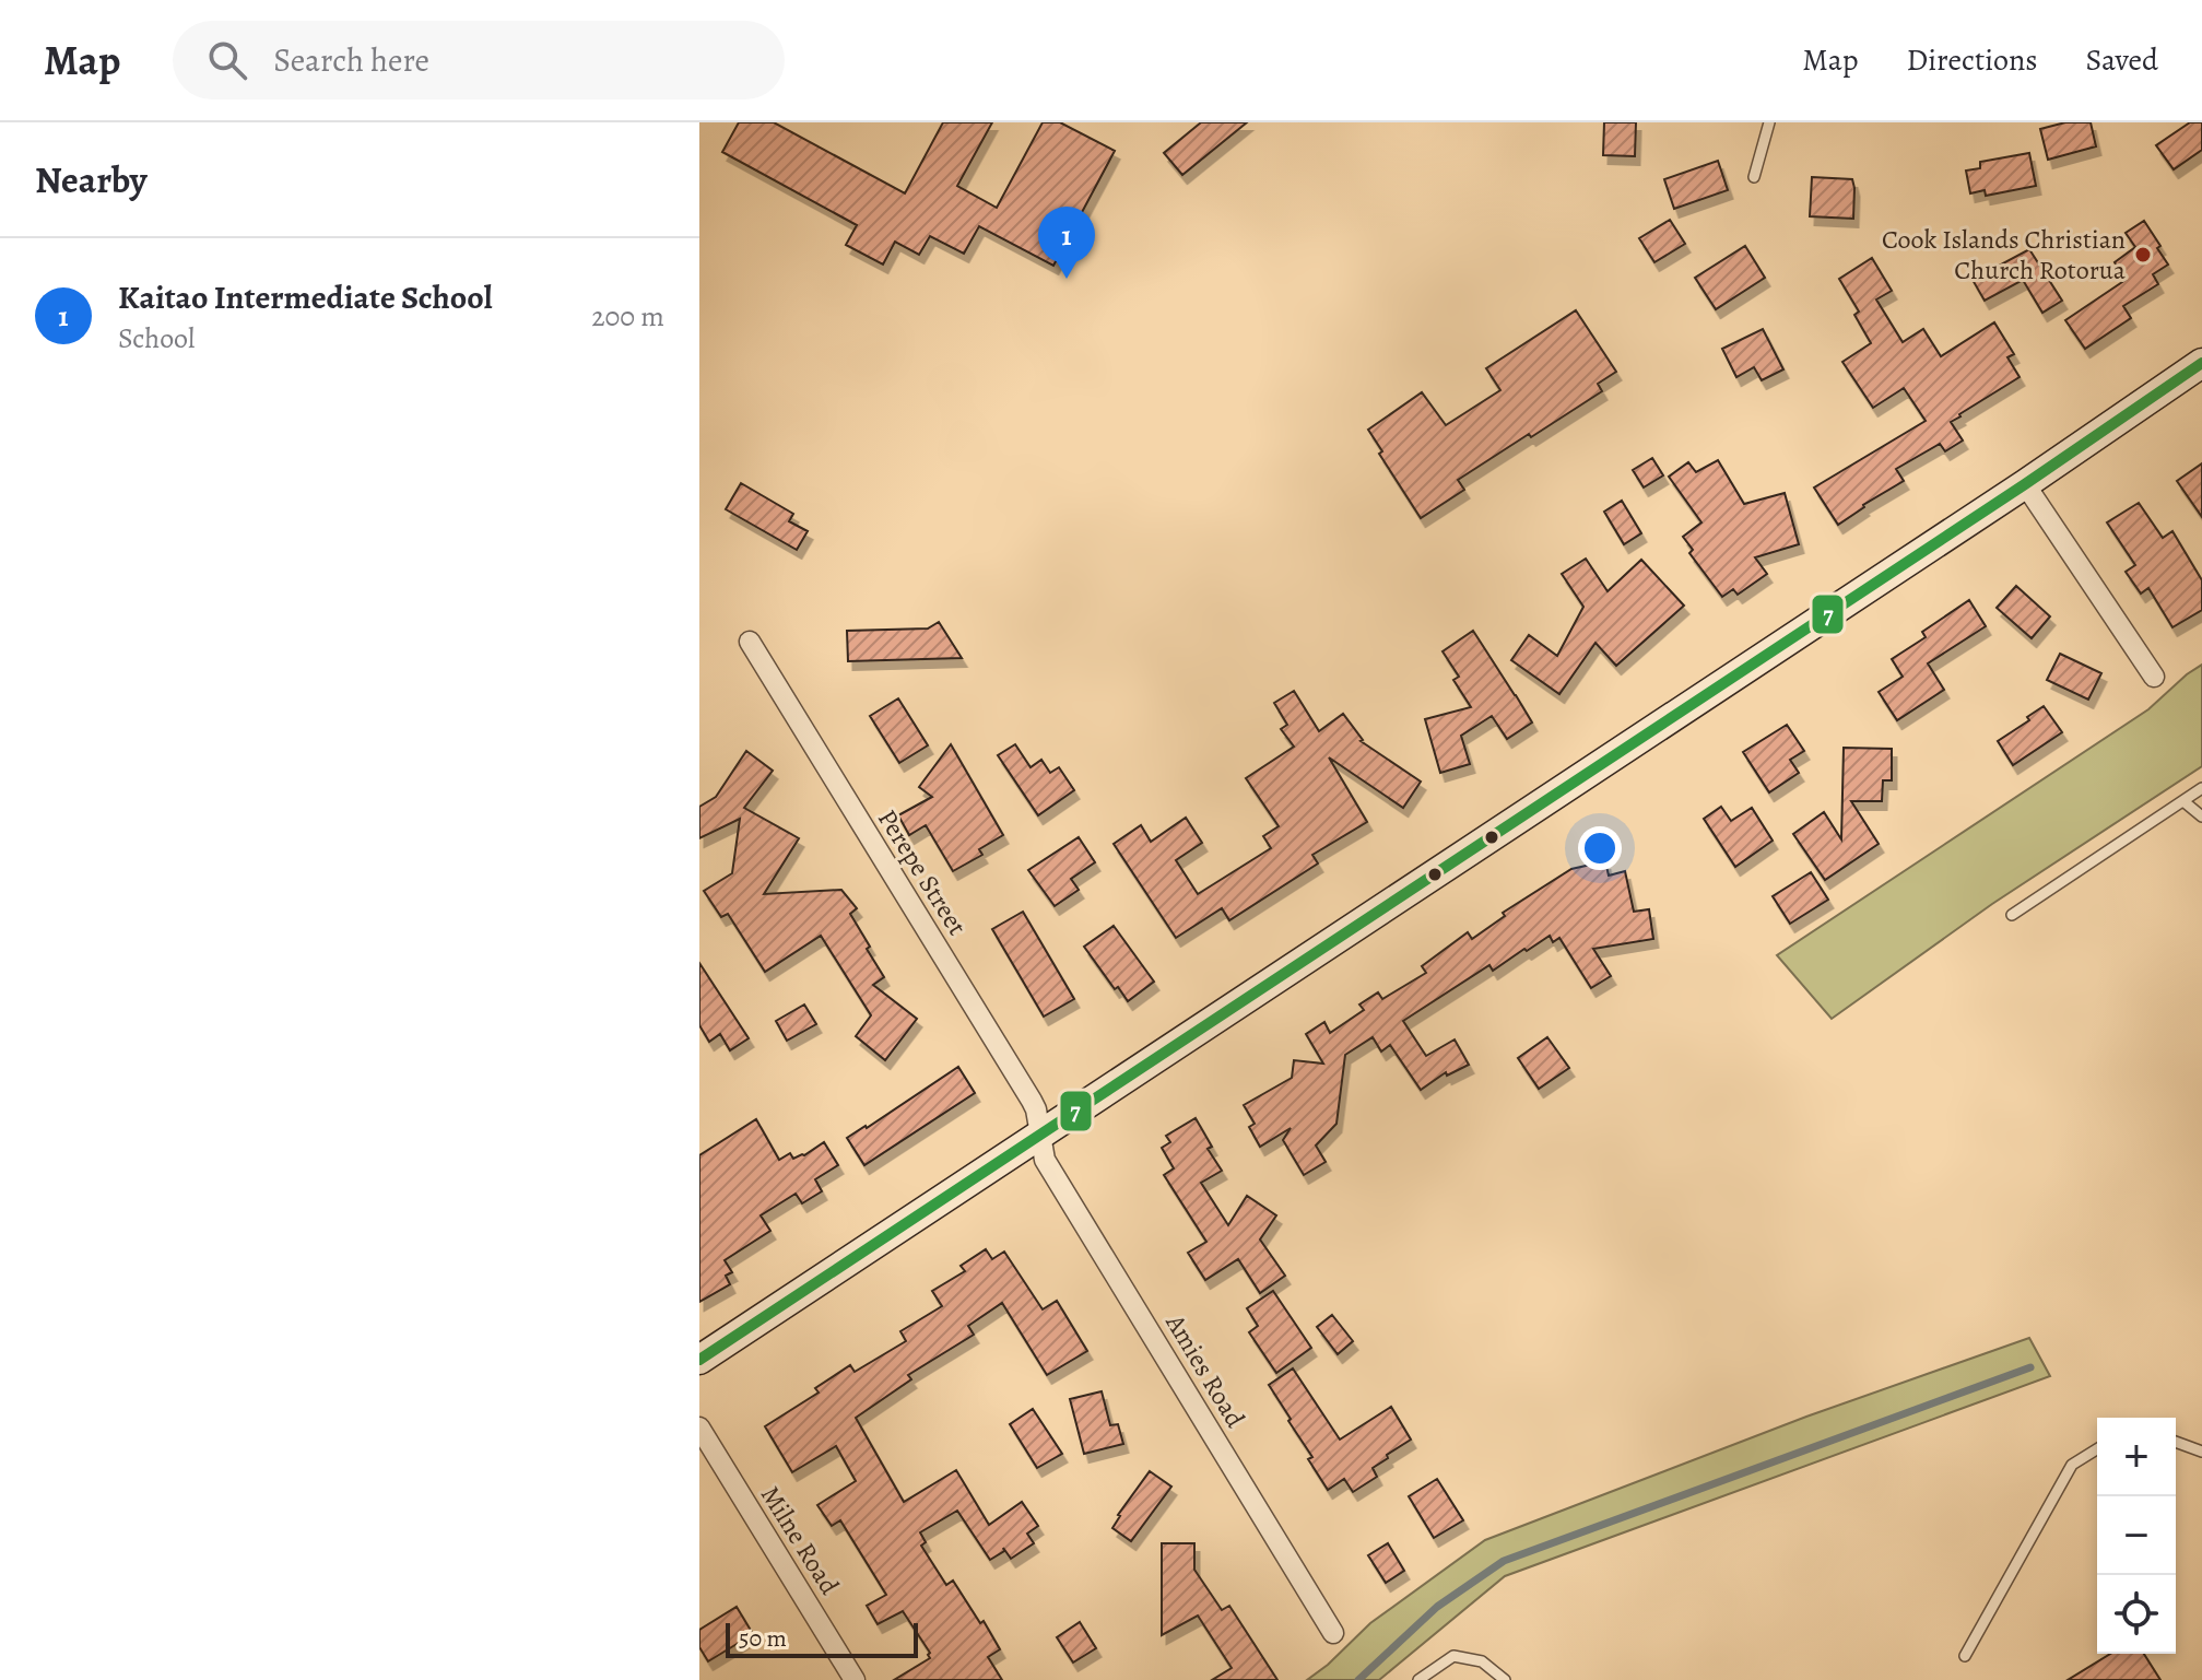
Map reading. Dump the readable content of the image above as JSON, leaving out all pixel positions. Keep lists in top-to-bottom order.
{
  "streets": {
    "street": ["Perepe Street", "Amies Road", "Milne Road"]
  },
  "crossings": [
    ["Perepe Street", "Amies Road"]
  ],
  "places": ["Cook Islands Christian Church Rotorua"],
  "lines": ["transit line 7"],
  "scale_bar": "50 m",
  "page": {
    "header": "Map",
    "search": "Search here",
    "nav": ["Map", "Directions", "Saved"],
    "heading": "Nearby",
    "pins": "1",
    "list": [
      {
        "mark": "1",
        "name": "Kaitao Intermediate School",
        "note": "School",
        "value": "200 m"
      }
    ],
    "map_buttons": ["+", "−"],
    "scale": "50 m"
  }
}
